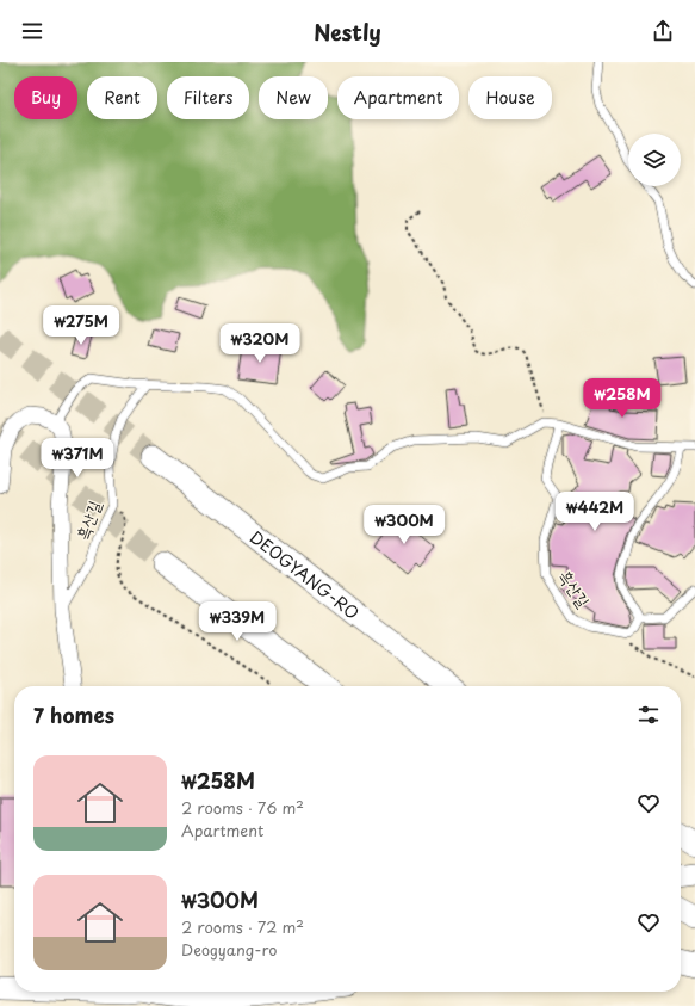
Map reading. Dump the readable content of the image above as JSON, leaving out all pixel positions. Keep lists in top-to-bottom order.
{
  "streets": {
    "main road": ["DEOGYANG-RO"],
    "lane": ["흑산길"]
  },
  "page": {
    "header": "Nestly",
    "chip": [
      "Buy",
      "Rent",
      "Filters",
      "New",
      "Apartment",
      "House"
    ],
    "price": [
      "₩275M",
      "₩320M",
      "₩258M",
      "₩371M",
      "₩442M",
      "₩300M",
      "₩339M"
    ],
    "heading": "7 homes",
    "list": [
      {
        "name": "₩258M",
        "note": "2 rooms · 76 m² · Apartment"
      },
      {
        "name": "₩300M",
        "note": "2 rooms · 72 m² · Deogyang-ro"
      }
    ]
  }
}
